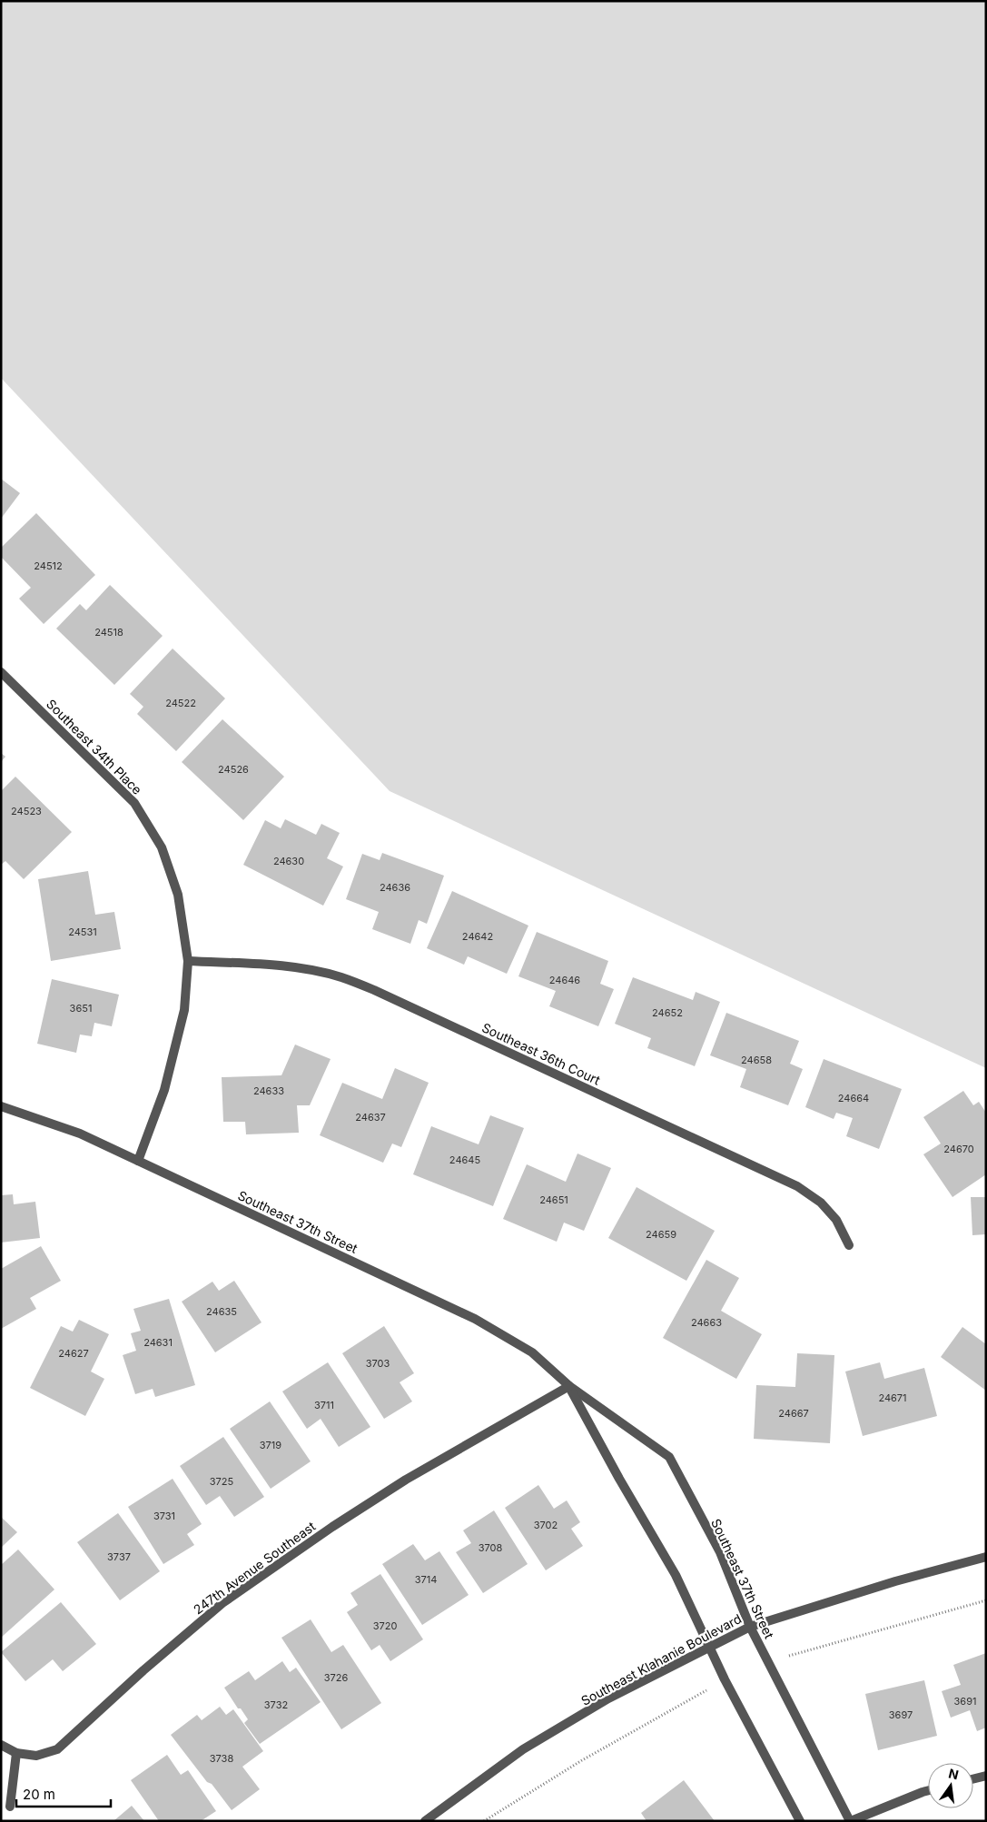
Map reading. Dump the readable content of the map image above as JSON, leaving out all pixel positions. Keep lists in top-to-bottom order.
{
  "streets": {
    "street": [
      "Southeast 34th Place",
      "Southeast 36th Court",
      "Southeast 37th Street",
      "247th Avenue Southeast",
      "Southeast Klahanie Boulevard"
    ]
  },
  "crossings": [
    ["Southeast 34th Place", "Southeast 36th Court"],
    ["Southeast 34th Place", "Southeast 37th Street"],
    ["Southeast 37th Street", "247th Avenue Southeast"],
    ["Southeast 37th Street", "Southeast Klahanie Boulevard"]
  ],
  "house_numbers": [
    "24512",
    "24518",
    "24522",
    "24526",
    "24523",
    "24630",
    "24636",
    "24531",
    "24642",
    "24646",
    "3651",
    "24652",
    "24658",
    "24633",
    "24664",
    "24637",
    "24670",
    "24645",
    "24651",
    "24659",
    "24635",
    "24663",
    "24631",
    "24627",
    "3703",
    "24671",
    "3711",
    "24667",
    "3719",
    "3725",
    "3731",
    "3702",
    "3708",
    "3737",
    "3714",
    "3720",
    "3726",
    "3691",
    "3732",
    "3697",
    "3738"
  ],
  "scale_bar": "20 m",
  "north": "top"
}
